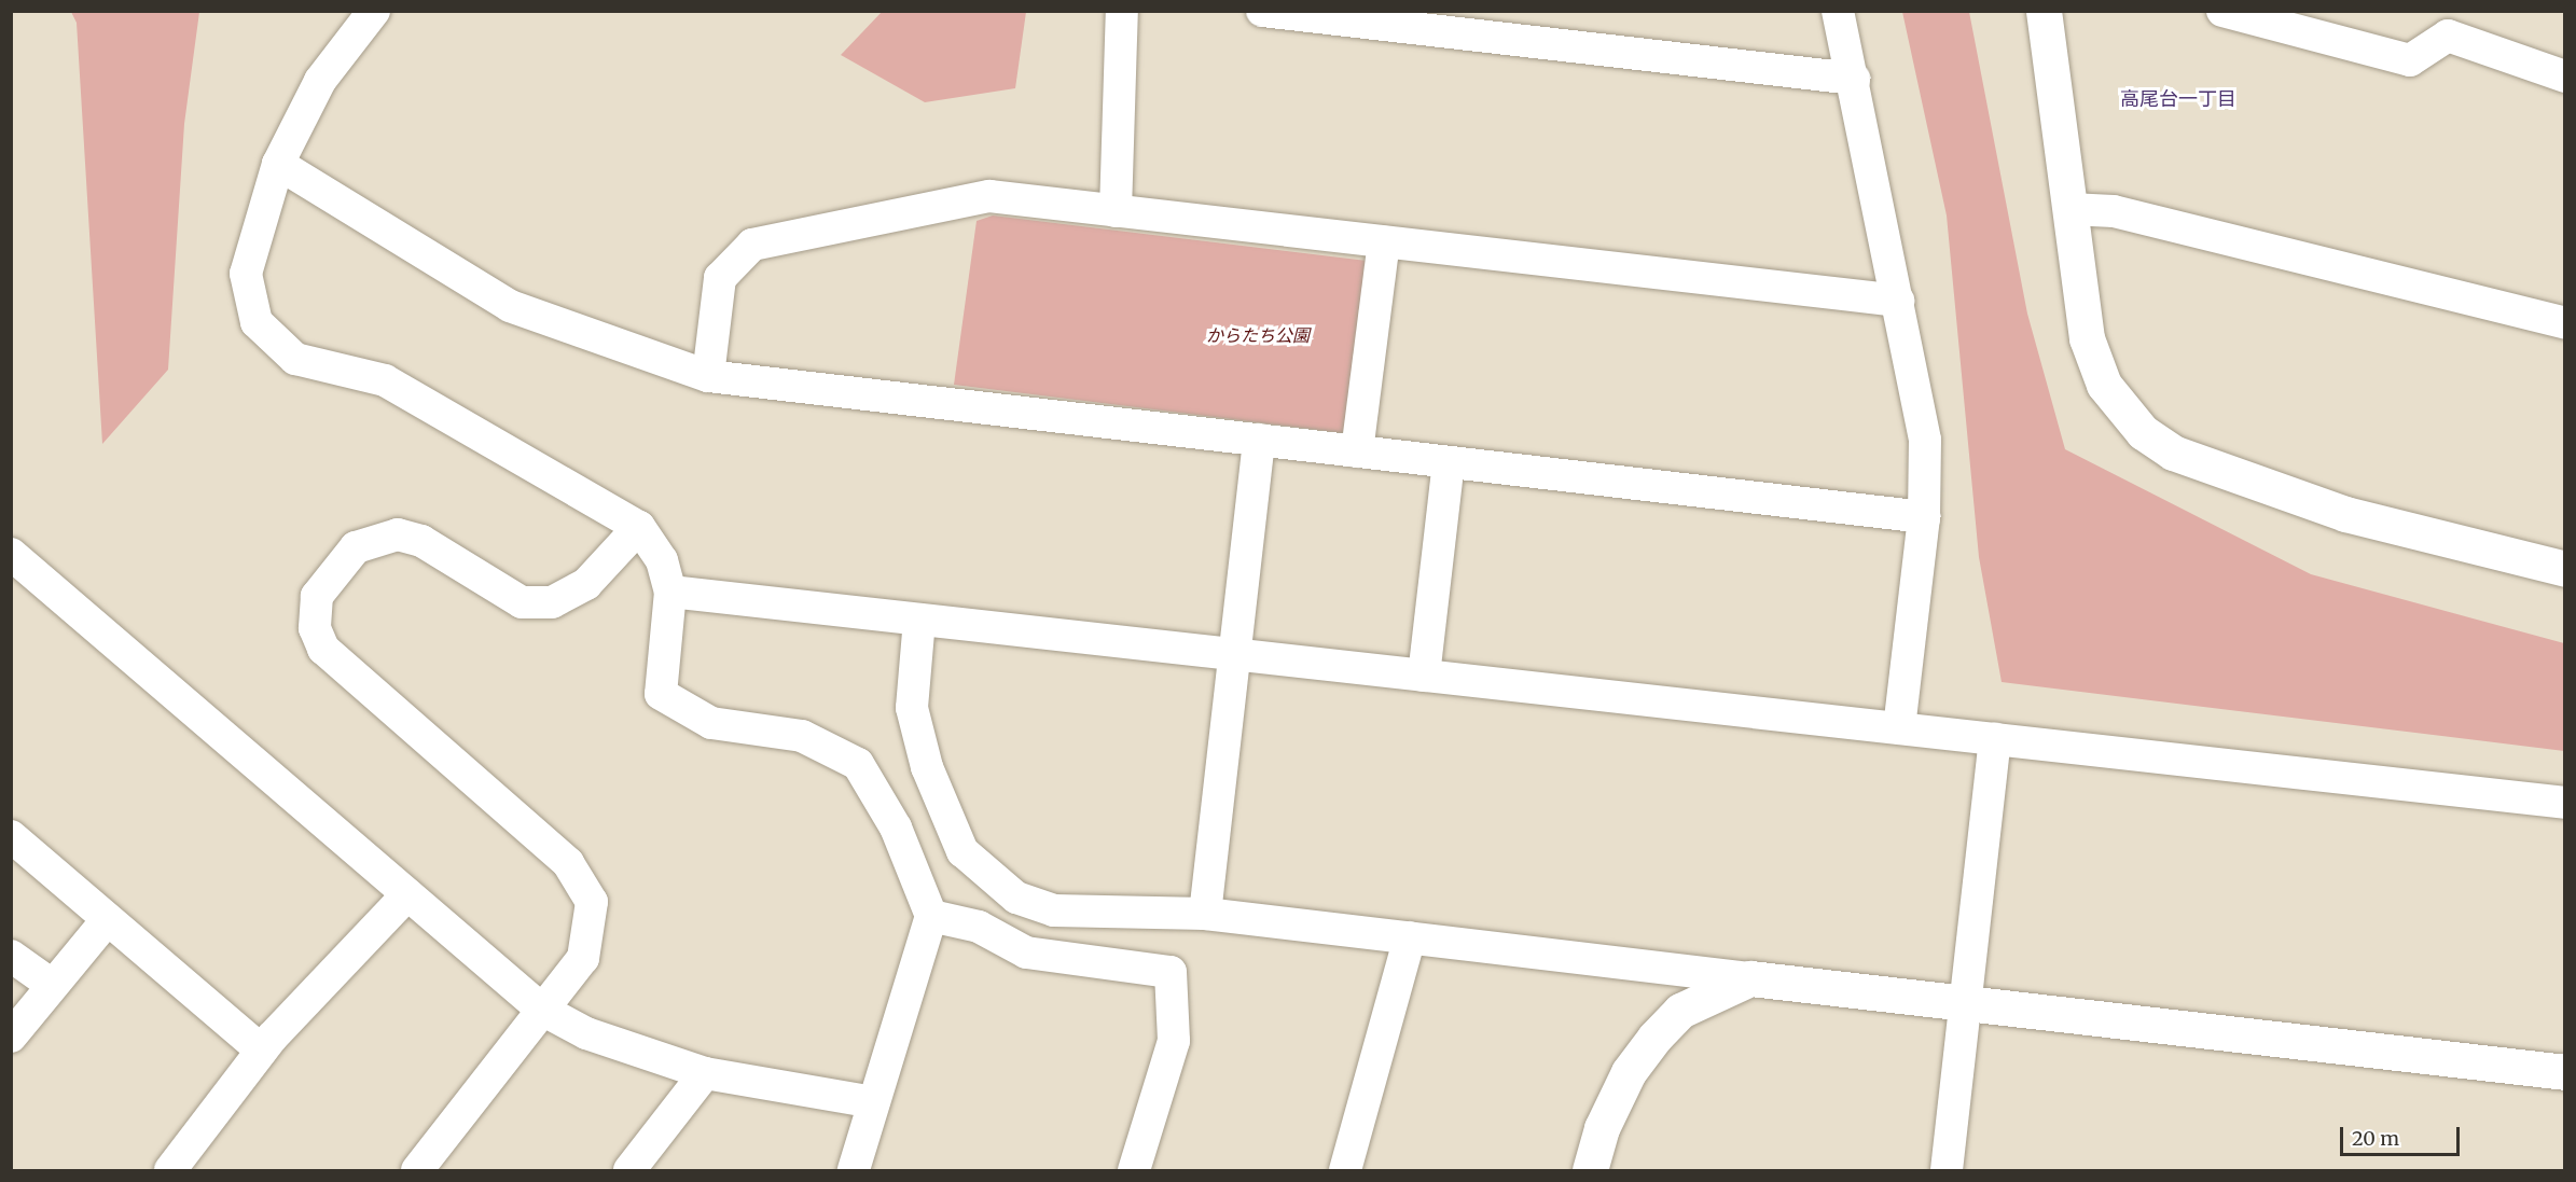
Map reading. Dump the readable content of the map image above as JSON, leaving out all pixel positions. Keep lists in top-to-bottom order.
{
  "districts": ["高尾台一丁目"],
  "parks": ["からたち公園"],
  "scale_bar": "20 m"
}
